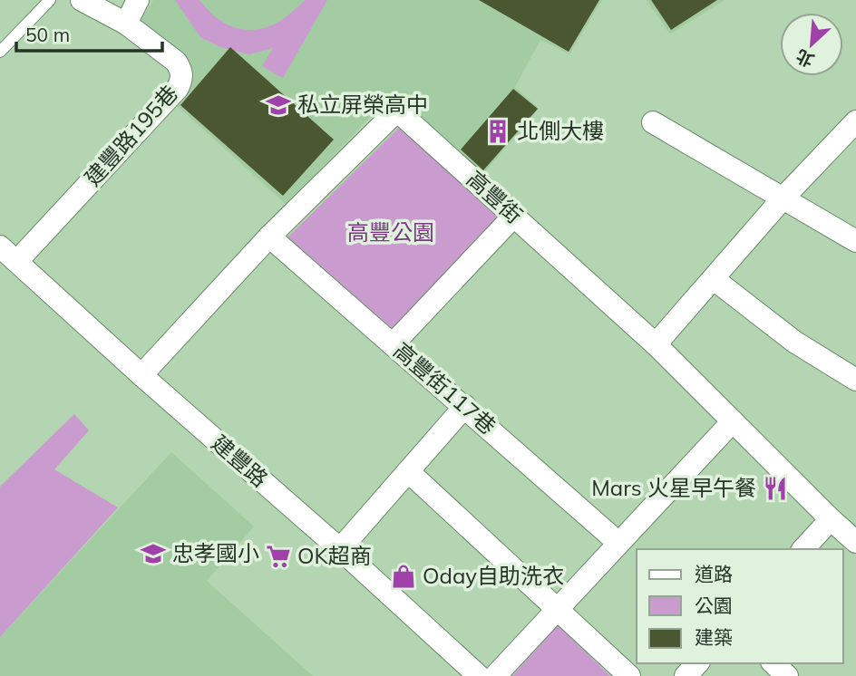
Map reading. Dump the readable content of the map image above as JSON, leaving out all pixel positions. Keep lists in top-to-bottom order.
{
  "streets": {
    "street": [
      "建豐路195巷",
      "高豐街",
      "高豐街117巷",
      "建豐路"
    ]
  },
  "crossings": [
    ["建豐路195巷", "建豐路"],
    ["高豐街", "高豐街117巷"],
    ["高豐街", "建豐路"]
  ],
  "parks": ["高豐公園"],
  "places": {
    "school or university": ["私立屏榮高中", "忠孝國小"],
    "building": ["北側大樓"],
    "restaurant": ["Mars 火星早午餐"],
    "supermarket": ["OK超商"],
    "shop": ["Oday自助洗衣"]
  },
  "legend": ["道路", "公園", "建築"],
  "scale_bar": "50 m",
  "north": "bottom left"
}
